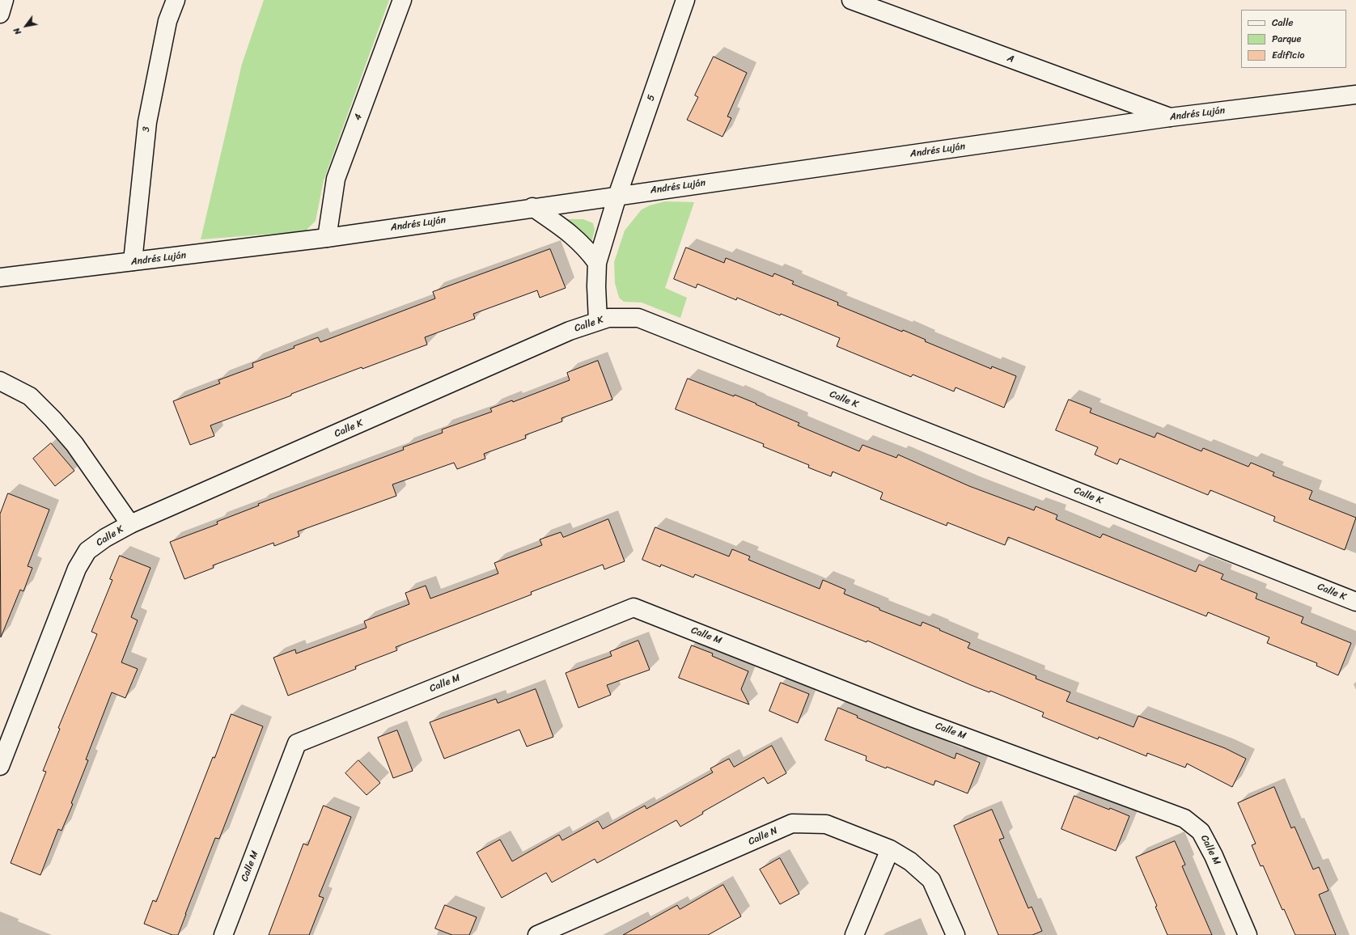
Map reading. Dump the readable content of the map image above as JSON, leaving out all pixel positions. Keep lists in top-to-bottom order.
{
  "streets": {
    "street": [
      "A",
      "5",
      "Andrés Luján",
      "4",
      "3",
      "Calle K",
      "Calle M",
      "Calle N"
    ]
  },
  "crossings": [
    ["A", "Andrés Luján"],
    ["5", "Andrés Luján"],
    ["5", "Calle K"],
    ["Andrés Luján", "4"],
    ["Andrés Luján", "3"]
  ],
  "legend": ["Calle", "Parque", "Edificio"],
  "north": "bottom left"
}
